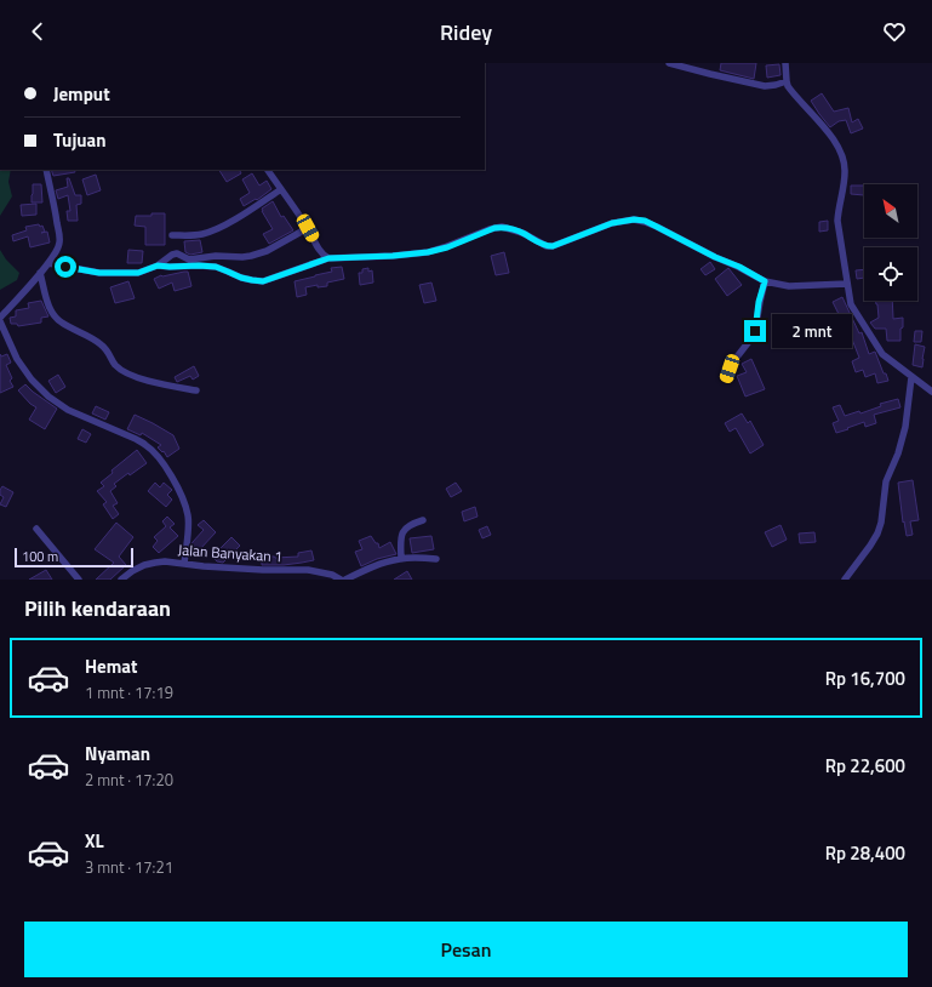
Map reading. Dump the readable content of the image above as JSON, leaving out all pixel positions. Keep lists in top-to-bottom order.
{
  "streets": {
    "street": ["Jalan Banyakan 1"]
  },
  "scale_bar": "100 m",
  "north": "top left",
  "page": {
    "header": "Ridey",
    "banner": ["Jemput", "Tujuan"],
    "bubble": "2 mnt",
    "scale": "100 m",
    "heading": "Pilih kendaraan",
    "list": [
      {
        "name": "Hemat",
        "note": "1 mnt · 17:19",
        "value": "Rp 16,700"
      },
      {
        "name": "Nyaman",
        "note": "2 mnt · 17:20",
        "value": "Rp 22,600"
      },
      {
        "name": "XL",
        "note": "3 mnt · 17:21",
        "value": "Rp 28,400"
      }
    ],
    "buttons": "Pesan"
  }
}
